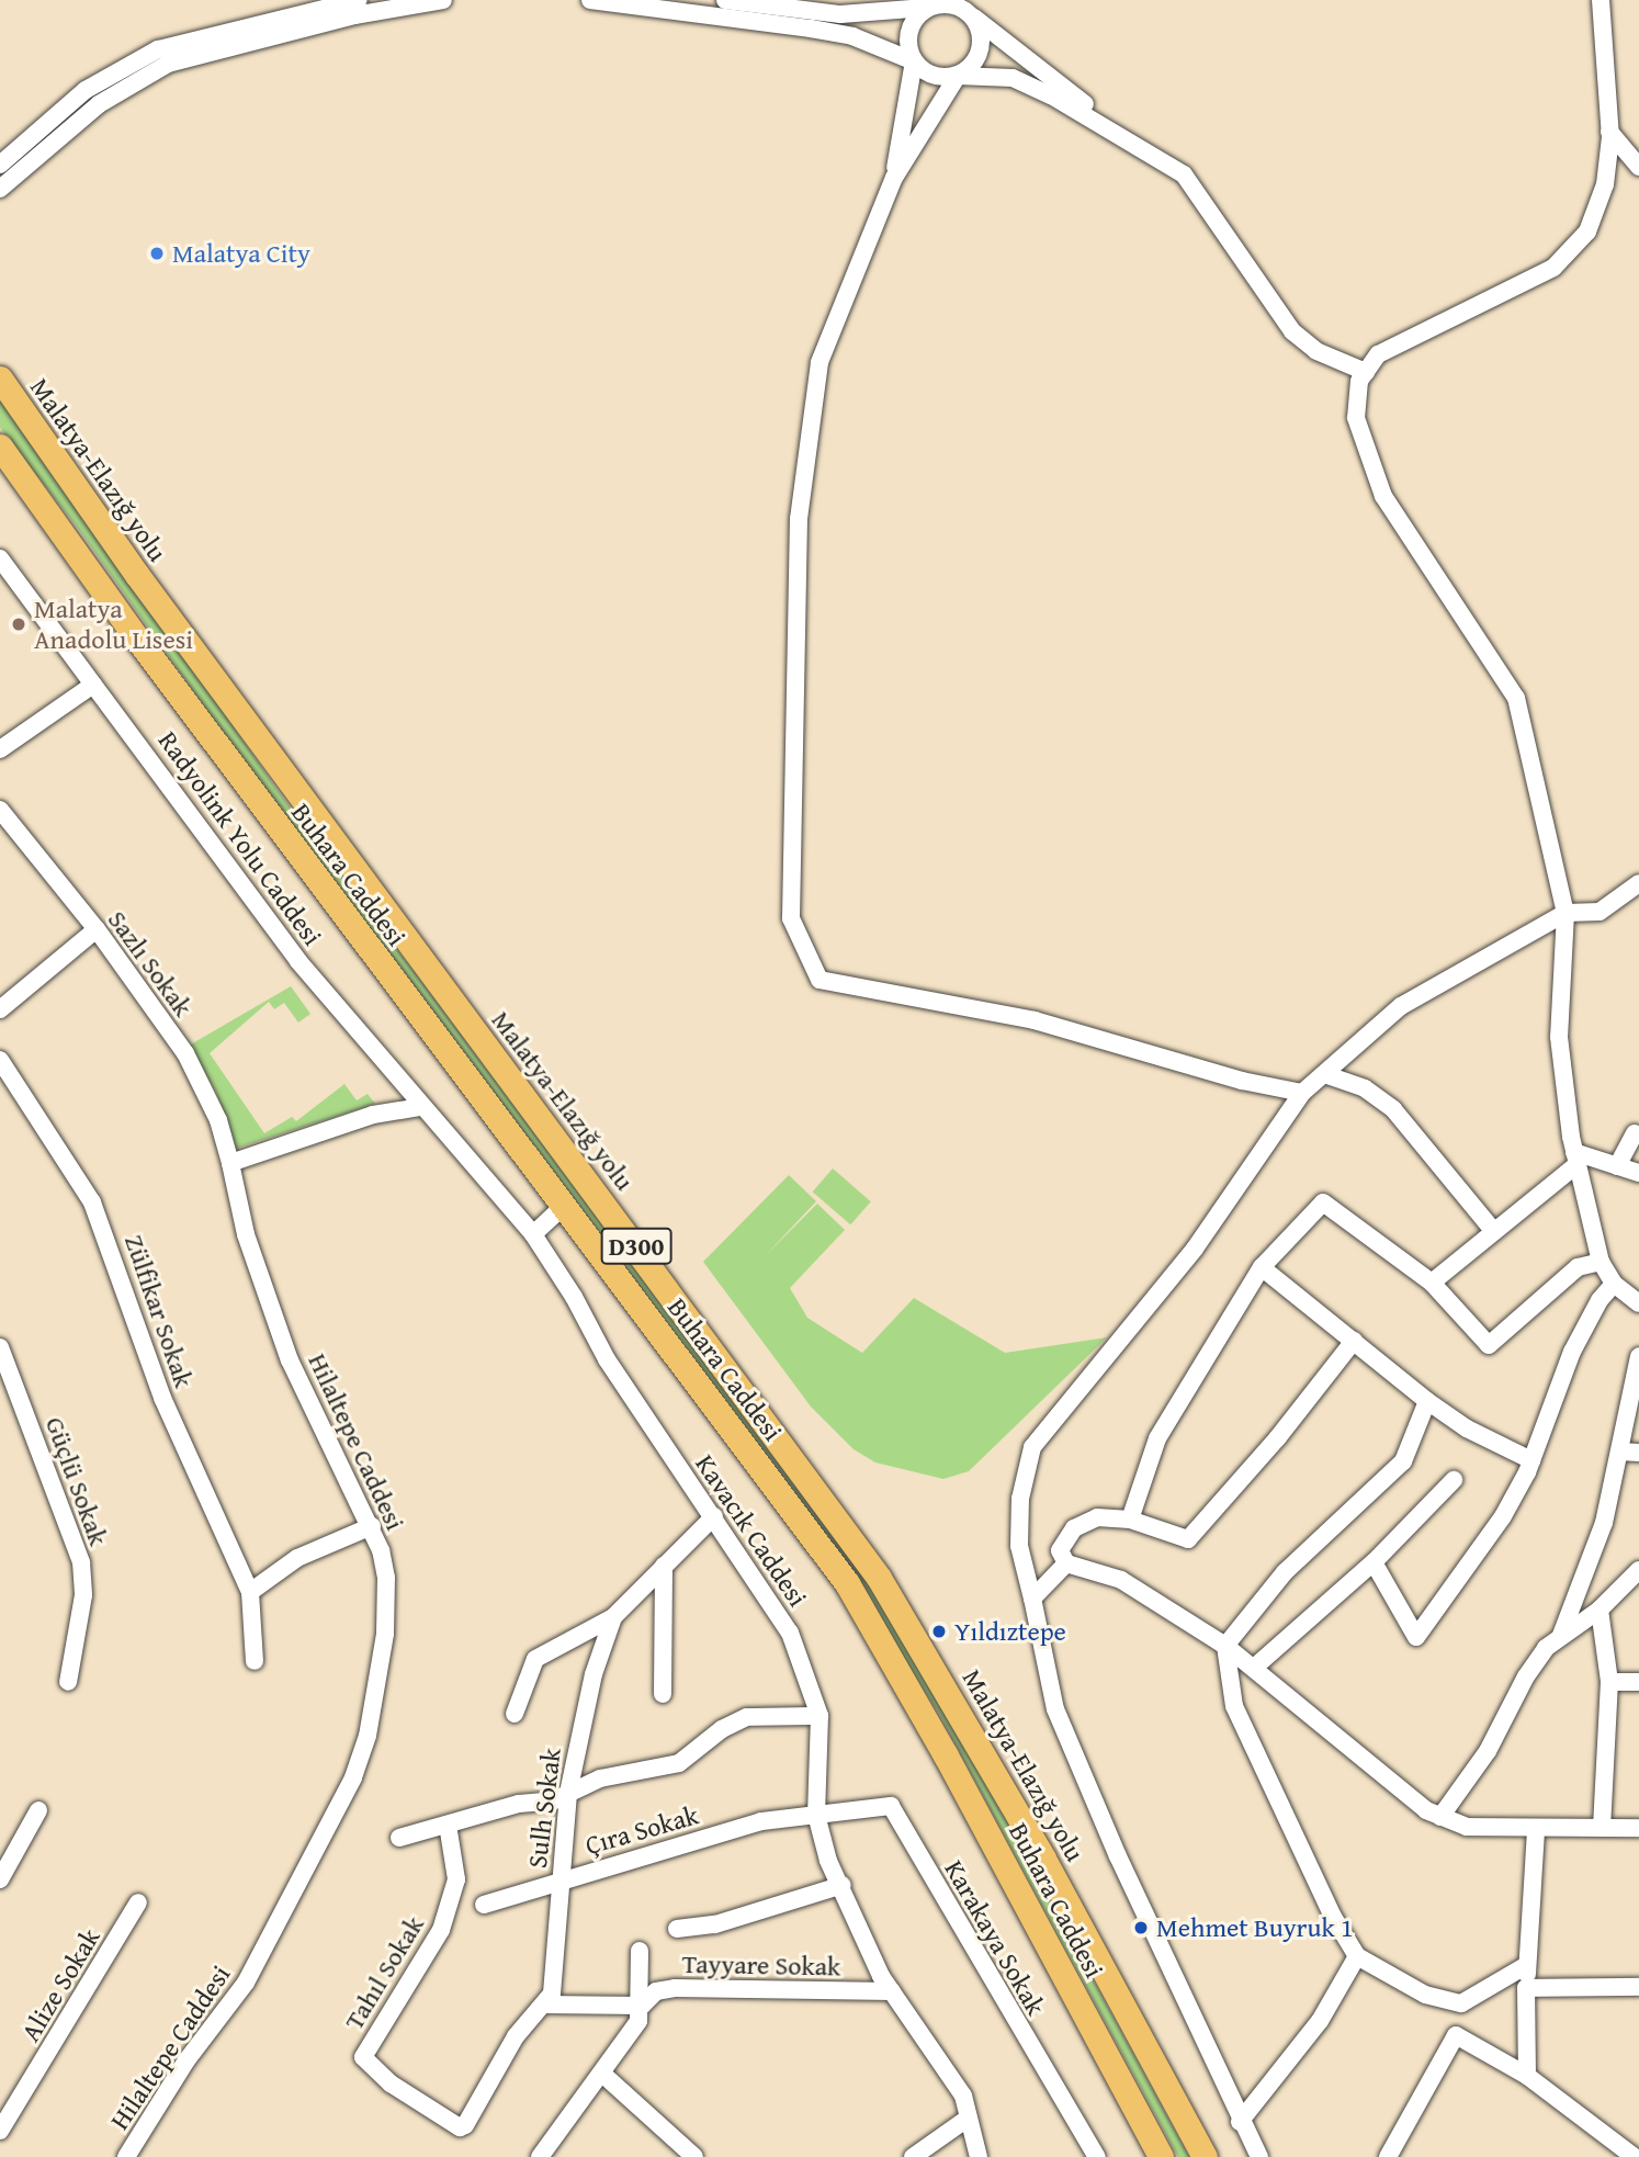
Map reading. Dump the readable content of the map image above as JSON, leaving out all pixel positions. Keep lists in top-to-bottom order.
{
  "streets": {
    "highway": ["Malatya-Elazığ yolu", "Buhara Caddesi", "D300"],
    "street": [
      "Radyolink Yolu Caddesi",
      "Sazlı Sokak",
      "Zülfikar Sokak",
      "Hilaltepe Caddesi",
      "Güçlü Sokak",
      "Kavacık Caddesi",
      "Sulh Sokak",
      "Çıra Sokak",
      "Karakaya Sokak",
      "Tayyare Sokak",
      "Tahıl Sokak",
      "Alize Sokak"
    ]
  },
  "crossings": [
    ["Radyolink Yolu Caddesi", "Kavacık Caddesi"],
    ["Sazlı Sokak", "Hilaltepe Caddesi"],
    ["Kavacık Caddesi", "Sulh Sokak"],
    ["Kavacık Caddesi", "Çıra Sokak"],
    ["Kavacık Caddesi", "Karakaya Sokak"],
    ["Kavacık Caddesi", "Tayyare Sokak"],
    ["Sulh Sokak", "Çıra Sokak"],
    ["Sulh Sokak", "Tayyare Sokak"],
    ["Sulh Sokak", "Tahıl Sokak"],
    ["Çıra Sokak", "Karakaya Sokak"]
  ],
  "places": [
    "Malatya City",
    "Malatya Anadolu Lisesi",
    "Yıldıztepe",
    "Mehmet Buyruk 1"
  ]
}
